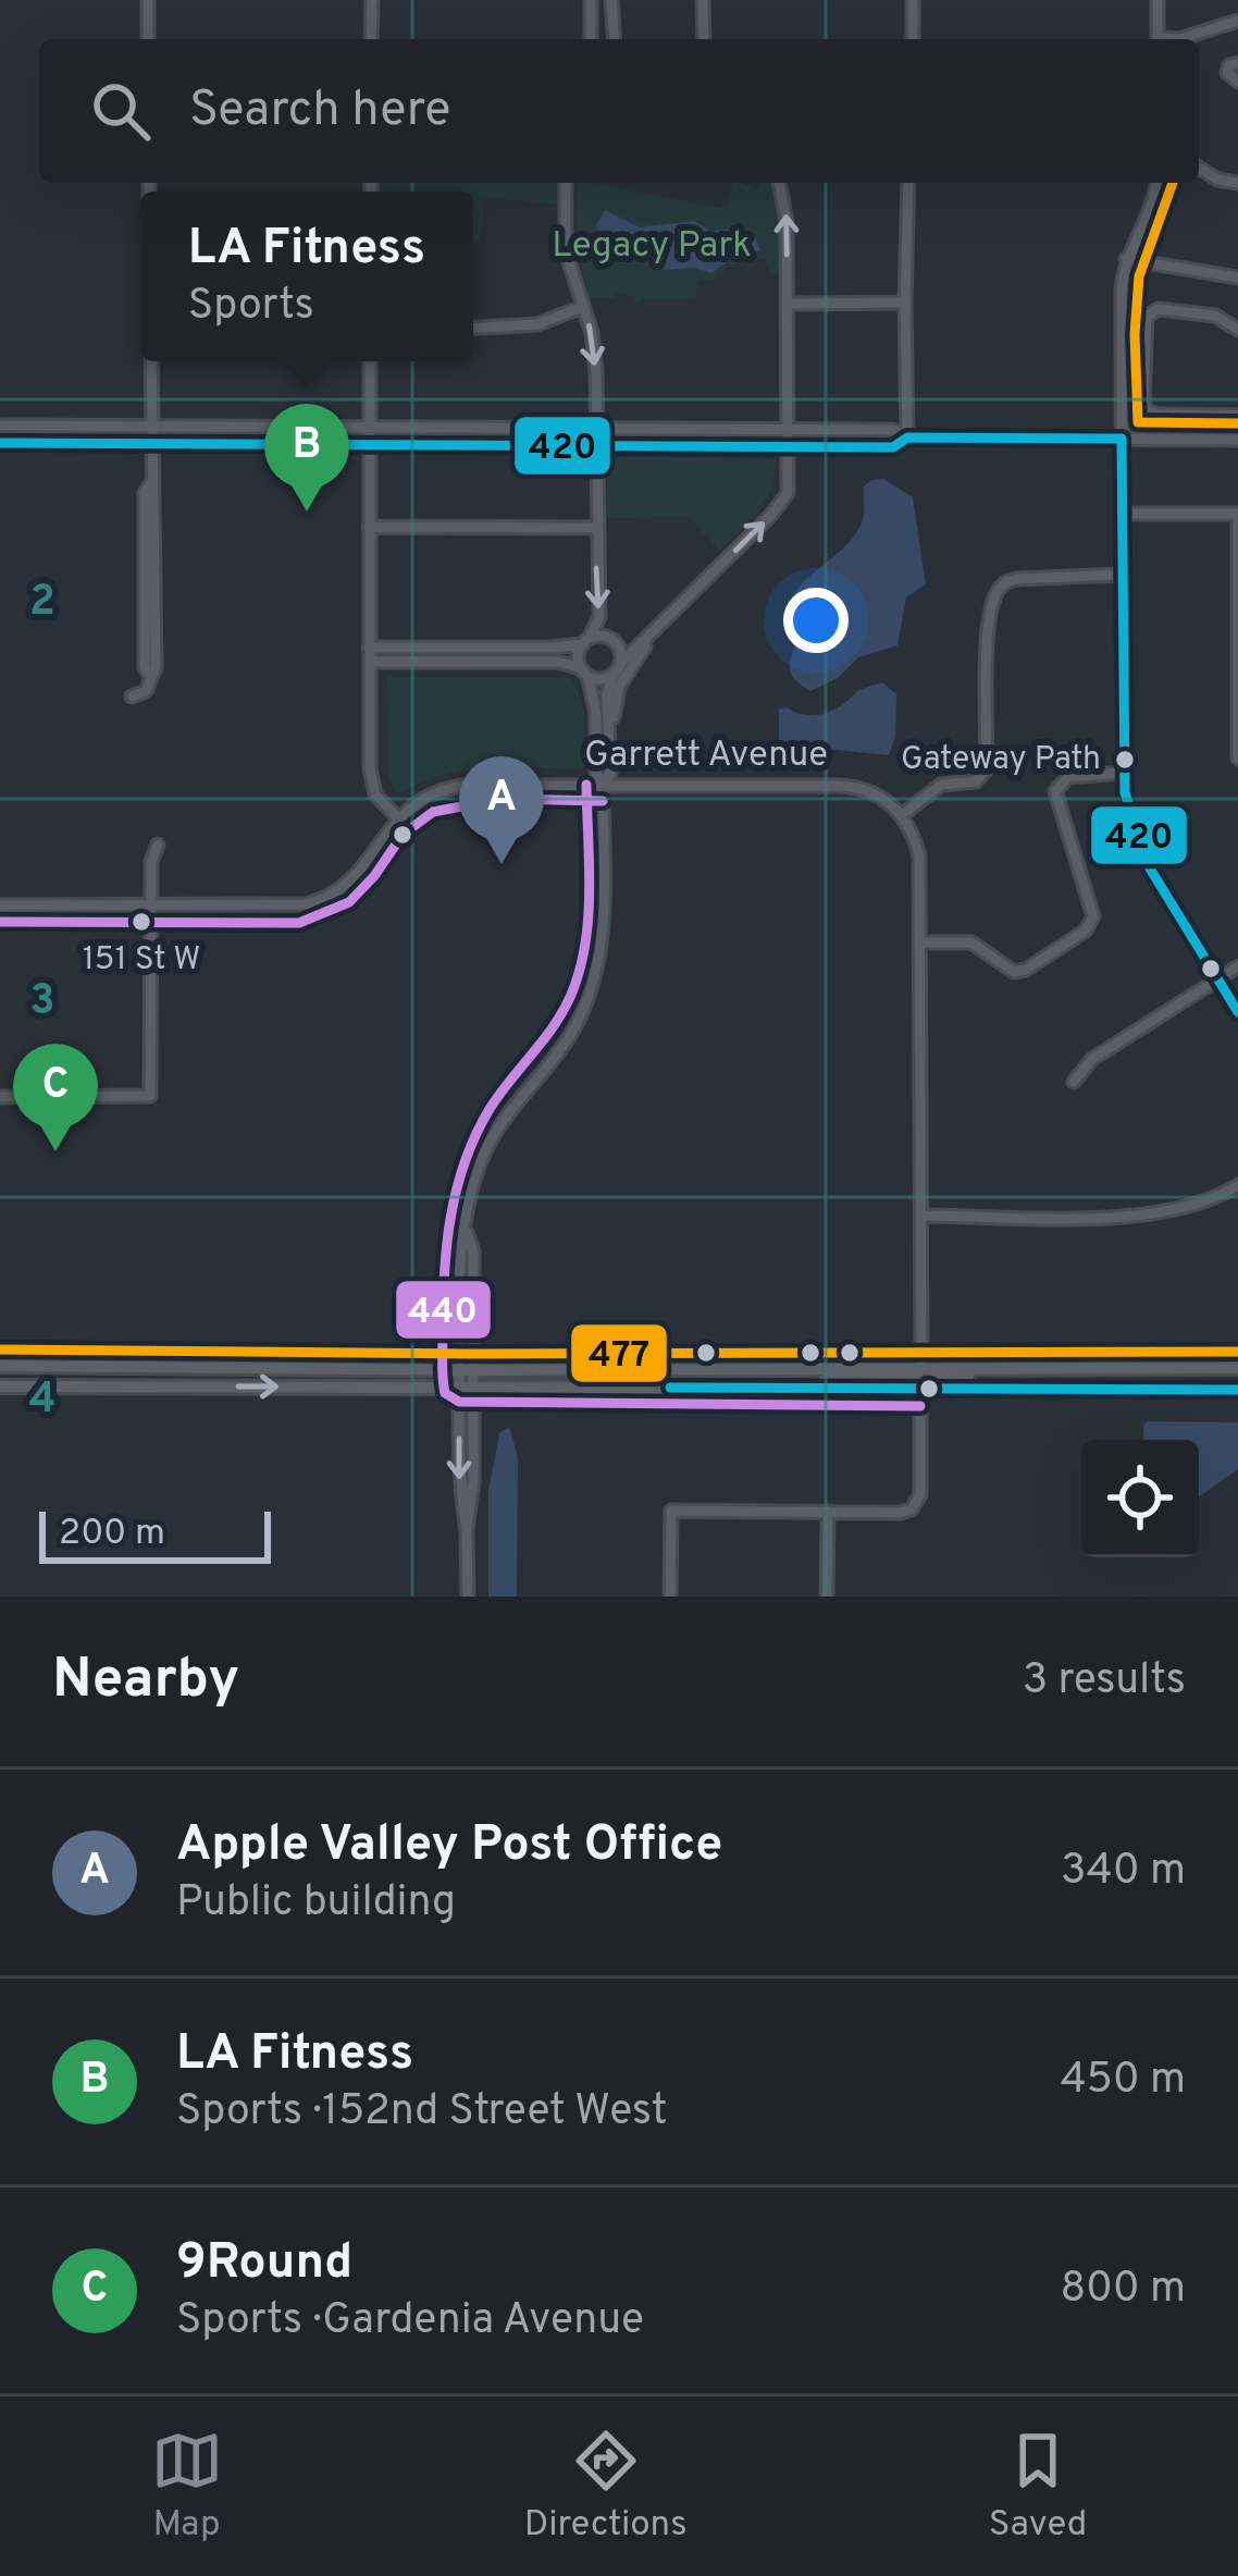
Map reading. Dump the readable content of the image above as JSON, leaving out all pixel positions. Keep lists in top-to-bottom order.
{
  "streets": {
    "street": ["Garrett Avenue"]
  },
  "parks": ["Legacy Park"],
  "places": ["Gateway Path", "151 St W"],
  "lines": ["transit line 477", "transit line 420", "transit line 440"],
  "scale_bar": "200 m",
  "page": {
    "search": "Search here",
    "popup": ["LA Fitness", "Sports"],
    "pins": ["B", "A", "C"],
    "scale": "200 m",
    "heading": ["Nearby", "3 results"],
    "list": [
      {
        "mark": "A",
        "name": "Apple Valley Post Office",
        "note": "Public building",
        "value": "340 m"
      },
      {
        "mark": "B",
        "name": "LA Fitness",
        "note": "Sports · 152nd Street West",
        "value": "450 m"
      },
      {
        "mark": "C",
        "name": "9Round",
        "note": "Sports · Gardenia Avenue",
        "value": "800 m"
      }
    ],
    "nav": ["Map", "Directions", "Saved"]
  },
  "grid": {
    "rows": ["2", "3", "4"]
  }
}
